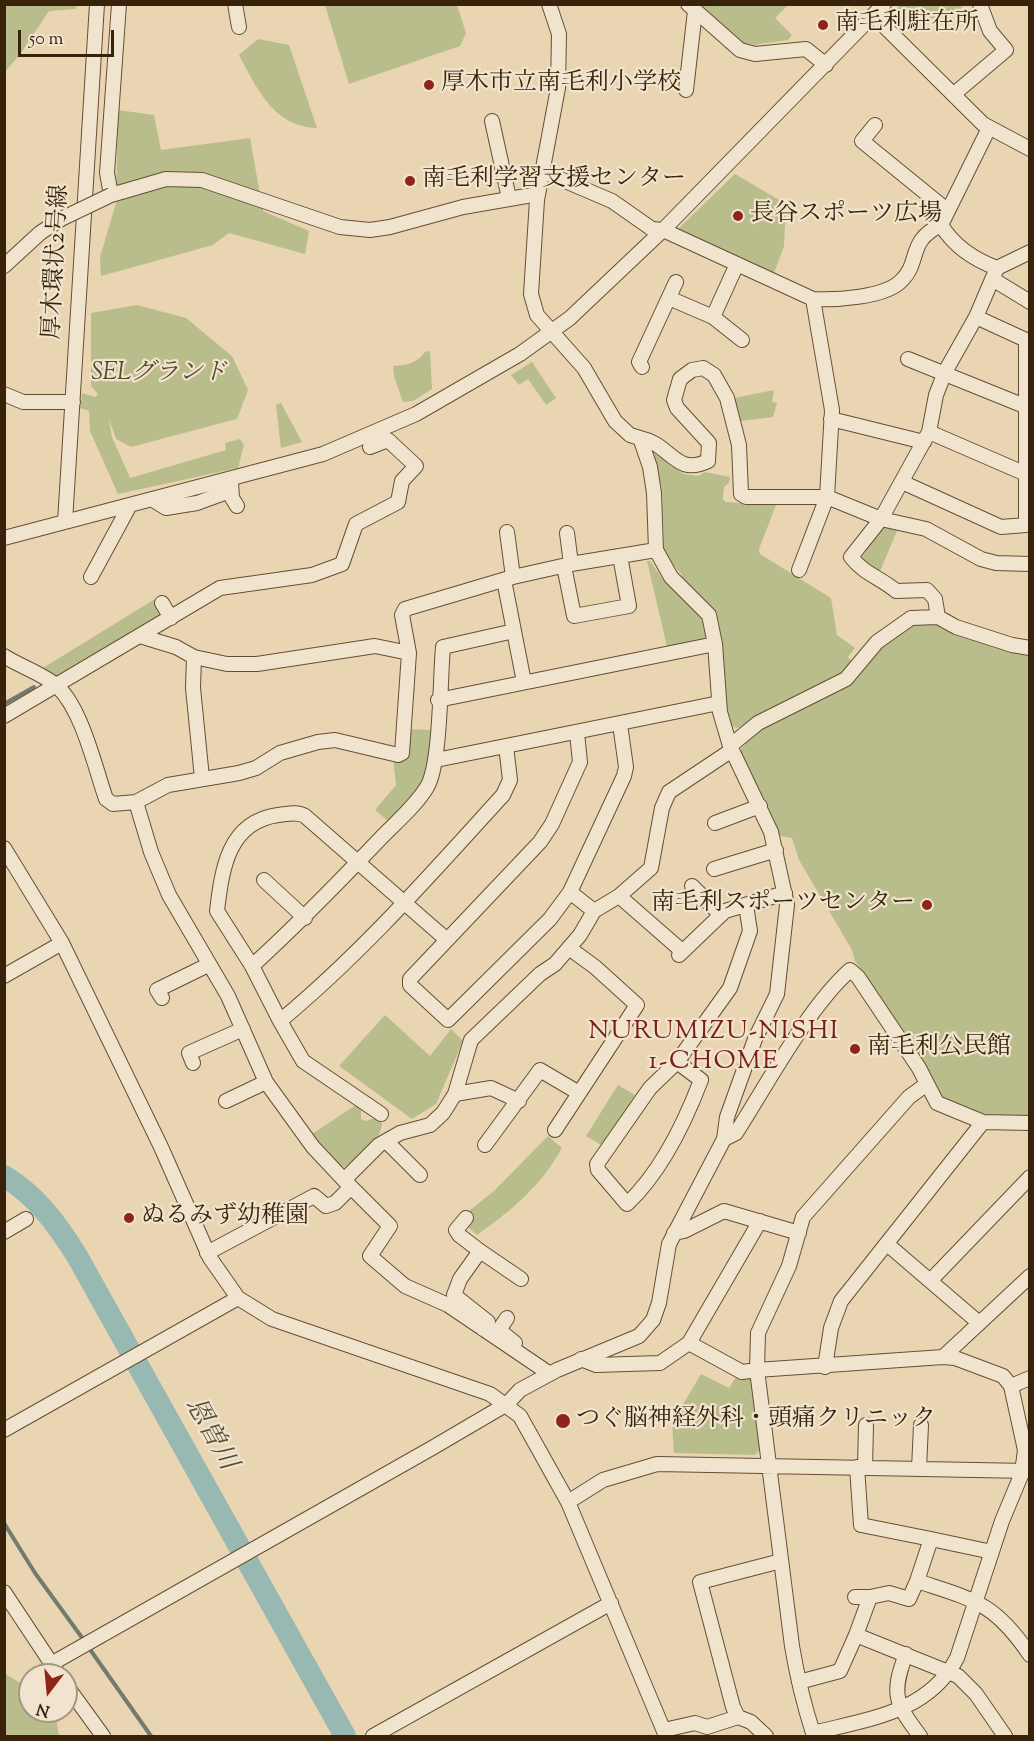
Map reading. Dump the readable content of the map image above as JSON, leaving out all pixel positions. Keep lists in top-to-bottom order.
{
  "streets": {
    "street": ["厚木環状2号線"]
  },
  "districts": ["NURUMIZU-NISHI 1-CHOME"],
  "water": ["恩曽川"],
  "parks": ["SELグランド"],
  "places": [
    "南毛利駐在所",
    "厚木市立南毛利小学校",
    "南毛利学習支援センター",
    "長谷スポーツ広場",
    "南毛利スポーツセンター",
    "南毛利公民館",
    "ぬるみず幼稚園",
    "つぐ脳神経外科・頭痛クリニック"
  ],
  "scale_bar": "50 m",
  "north": "bottom"
}
